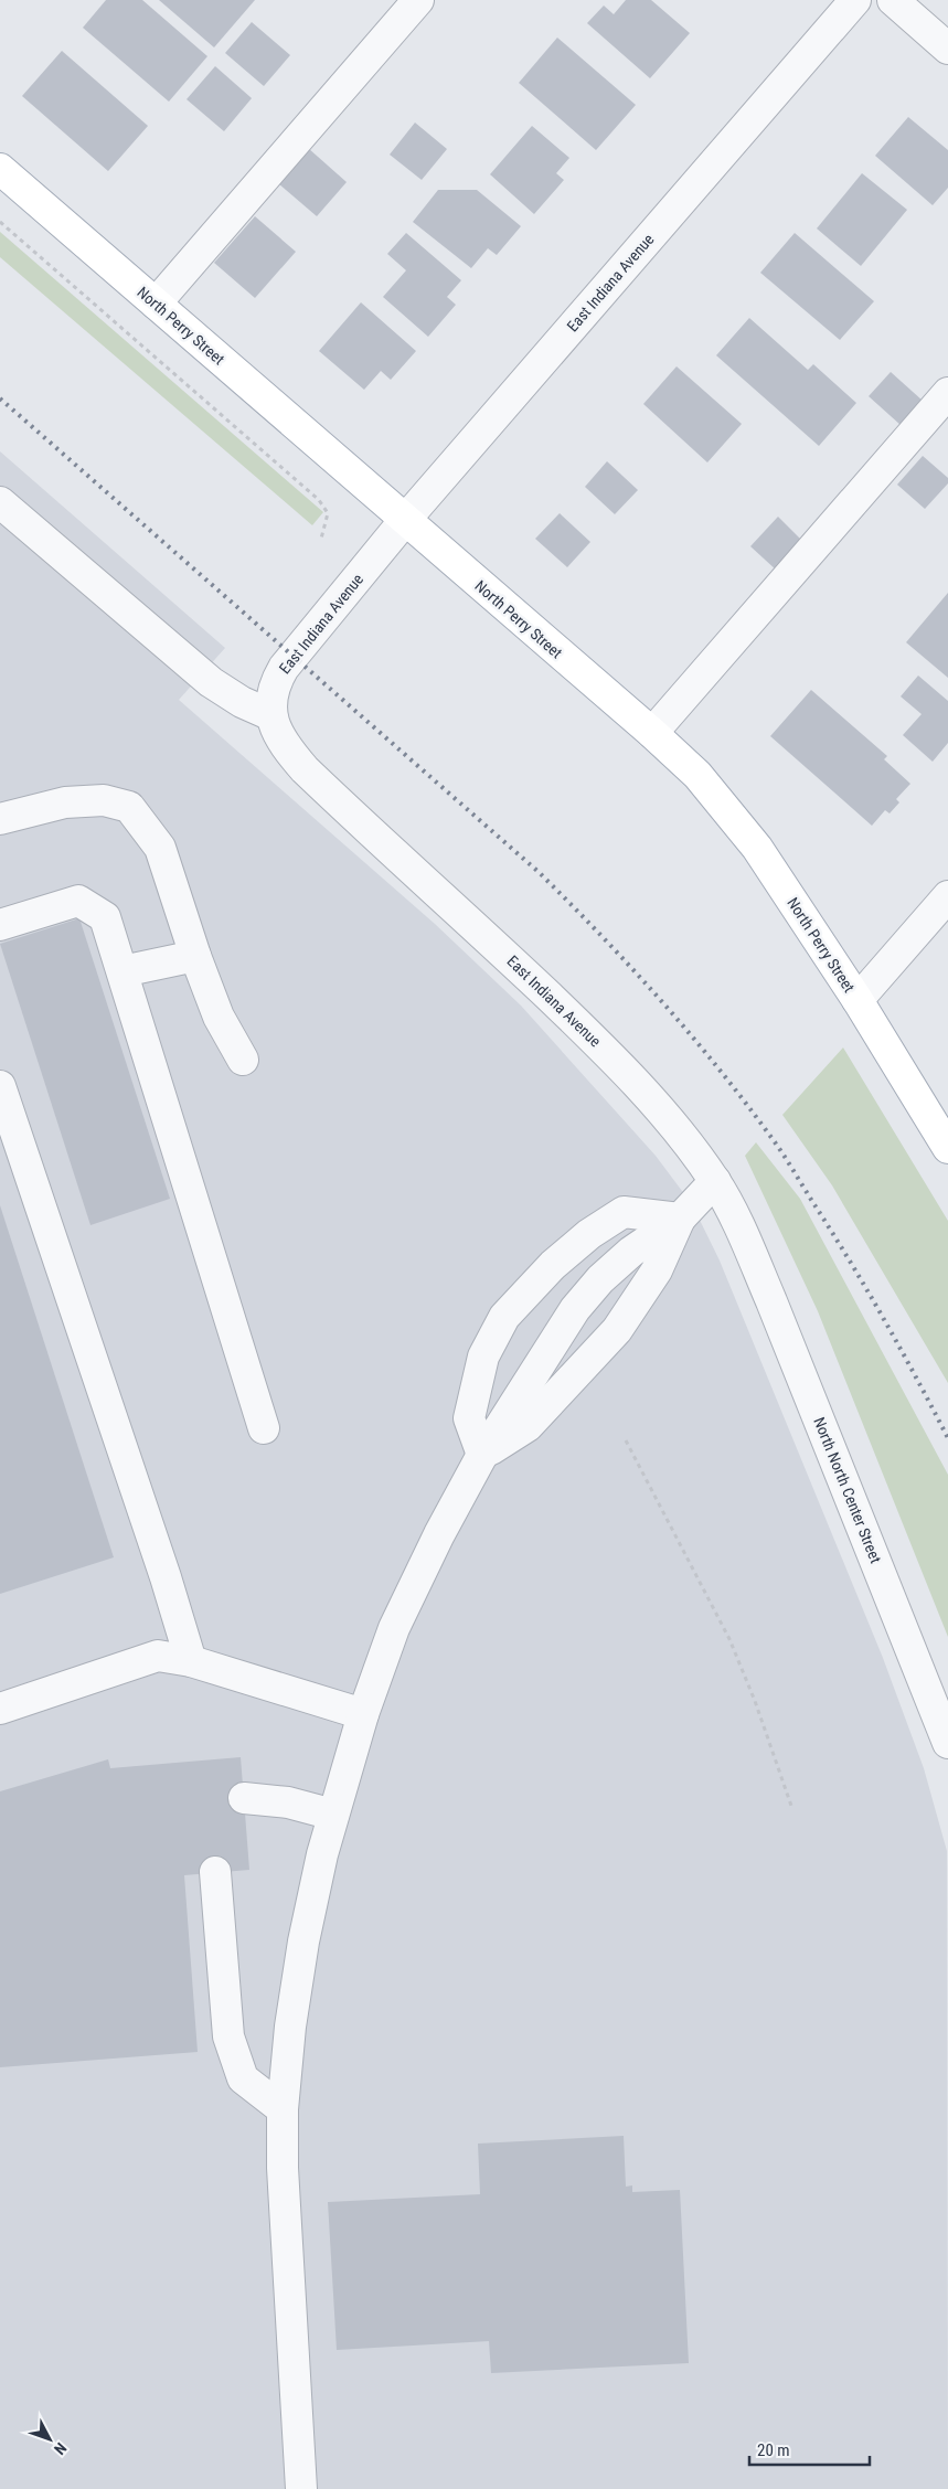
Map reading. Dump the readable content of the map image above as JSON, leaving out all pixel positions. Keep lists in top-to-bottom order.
{
  "streets": {
    "main road": ["North Perry Street"],
    "street": ["East Indiana Avenue", "North North Center Street"]
  },
  "crossings": [
    ["East Indiana Avenue", "North Perry Street"],
    ["East Indiana Avenue", "North North Center Street"]
  ],
  "scale_bar": "20 m",
  "north": "bottom right"
}
